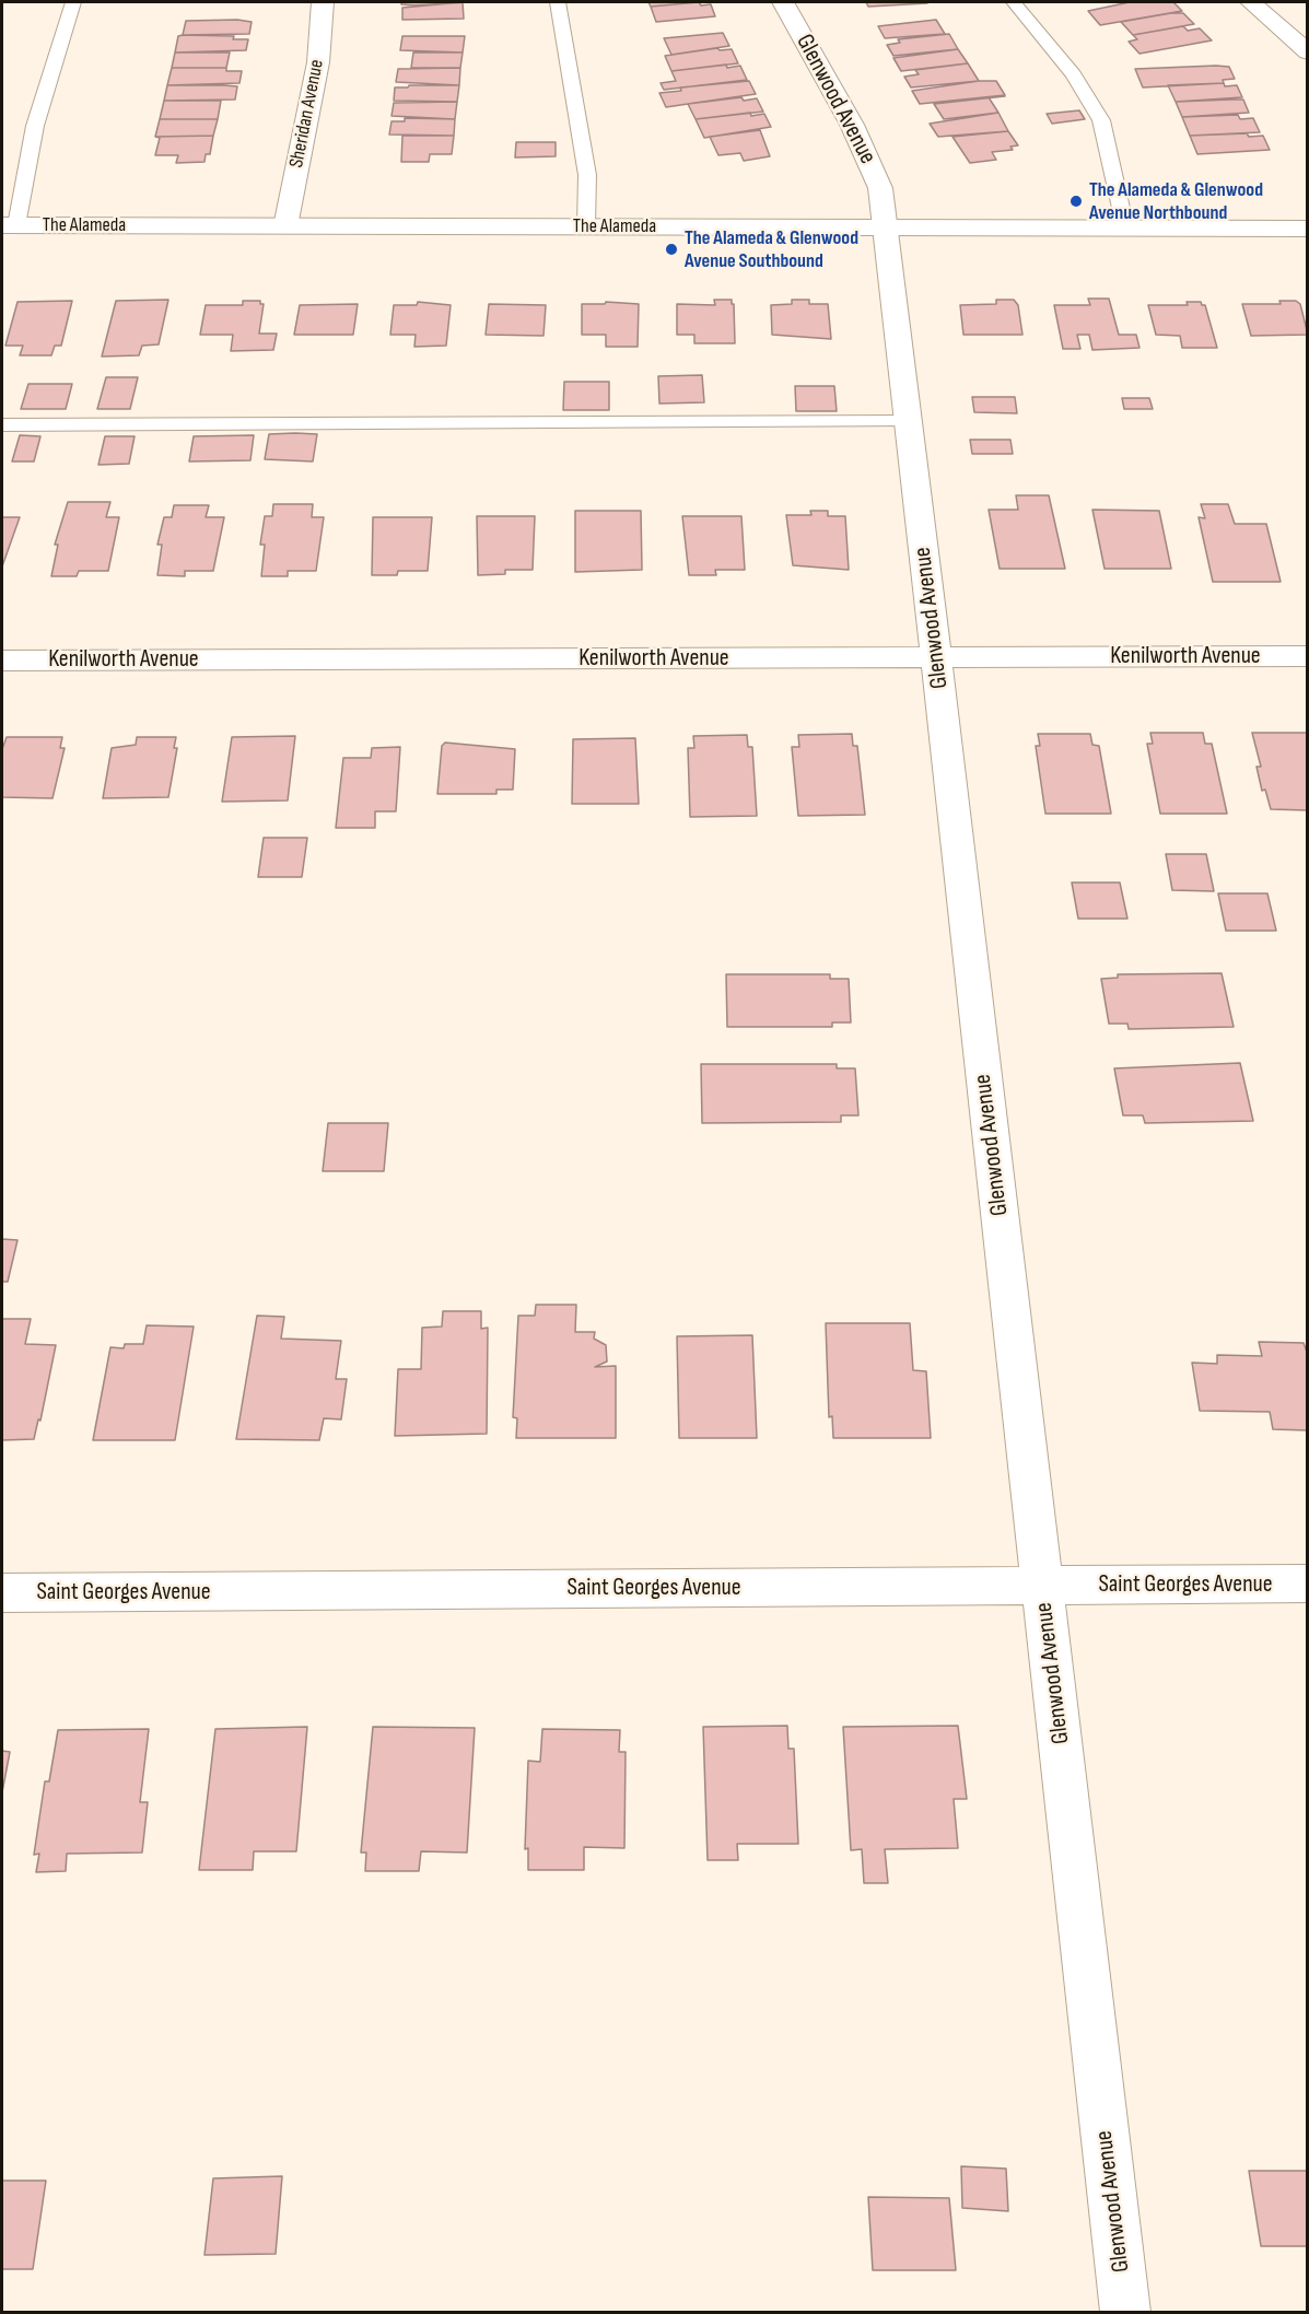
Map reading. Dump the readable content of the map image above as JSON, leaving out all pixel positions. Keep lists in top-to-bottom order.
{
  "streets": {
    "street": [
      "Glenwood Avenue",
      "Sheridan Avenue",
      "The Alameda",
      "Kenilworth Avenue",
      "Saint Georges Avenue"
    ]
  },
  "crossings": [
    ["Glenwood Avenue", "The Alameda"],
    ["Glenwood Avenue", "Kenilworth Avenue"],
    ["Glenwood Avenue", "Saint Georges Avenue"],
    ["Sheridan Avenue", "The Alameda"]
  ],
  "places": ["The Alameda & Glenwood Avenue Northbound", "The Alameda & Glenwood Avenue Southbound"]
}
